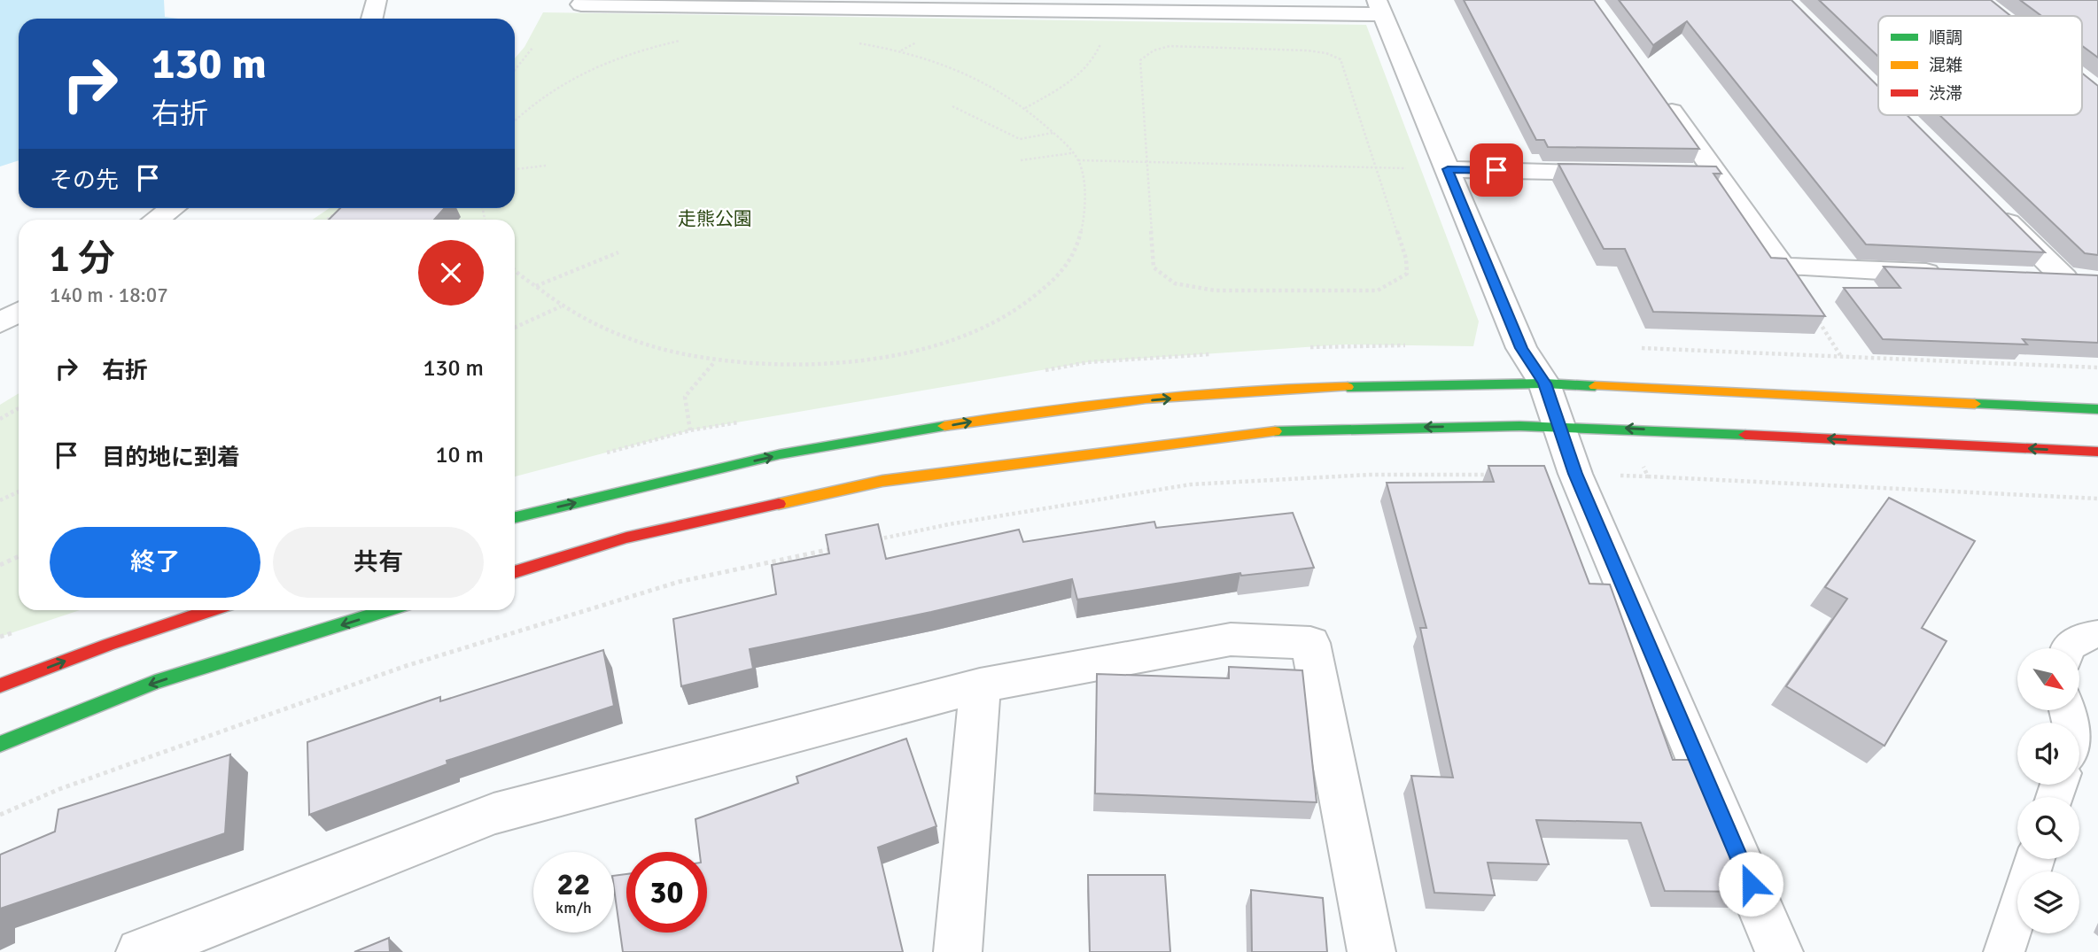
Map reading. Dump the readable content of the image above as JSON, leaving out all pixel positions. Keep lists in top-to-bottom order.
{
  "parks": ["走熊公園"],
  "legend": ["順調", "混雑", "渋滞"],
  "north": "bottom right",
  "page": {
    "turn": ["130 m", "右折"],
    "then": "その先",
    "heading": ["1 分", "140 m · 18:07"],
    "list": [
      {
        "name": "右折",
        "value": "130 m"
      },
      {
        "name": "目的地に到着",
        "value": "10 m"
      }
    ],
    "buttons": ["終了", "共有"],
    "speed": "22 km/h",
    "limit": "30"
  }
}
